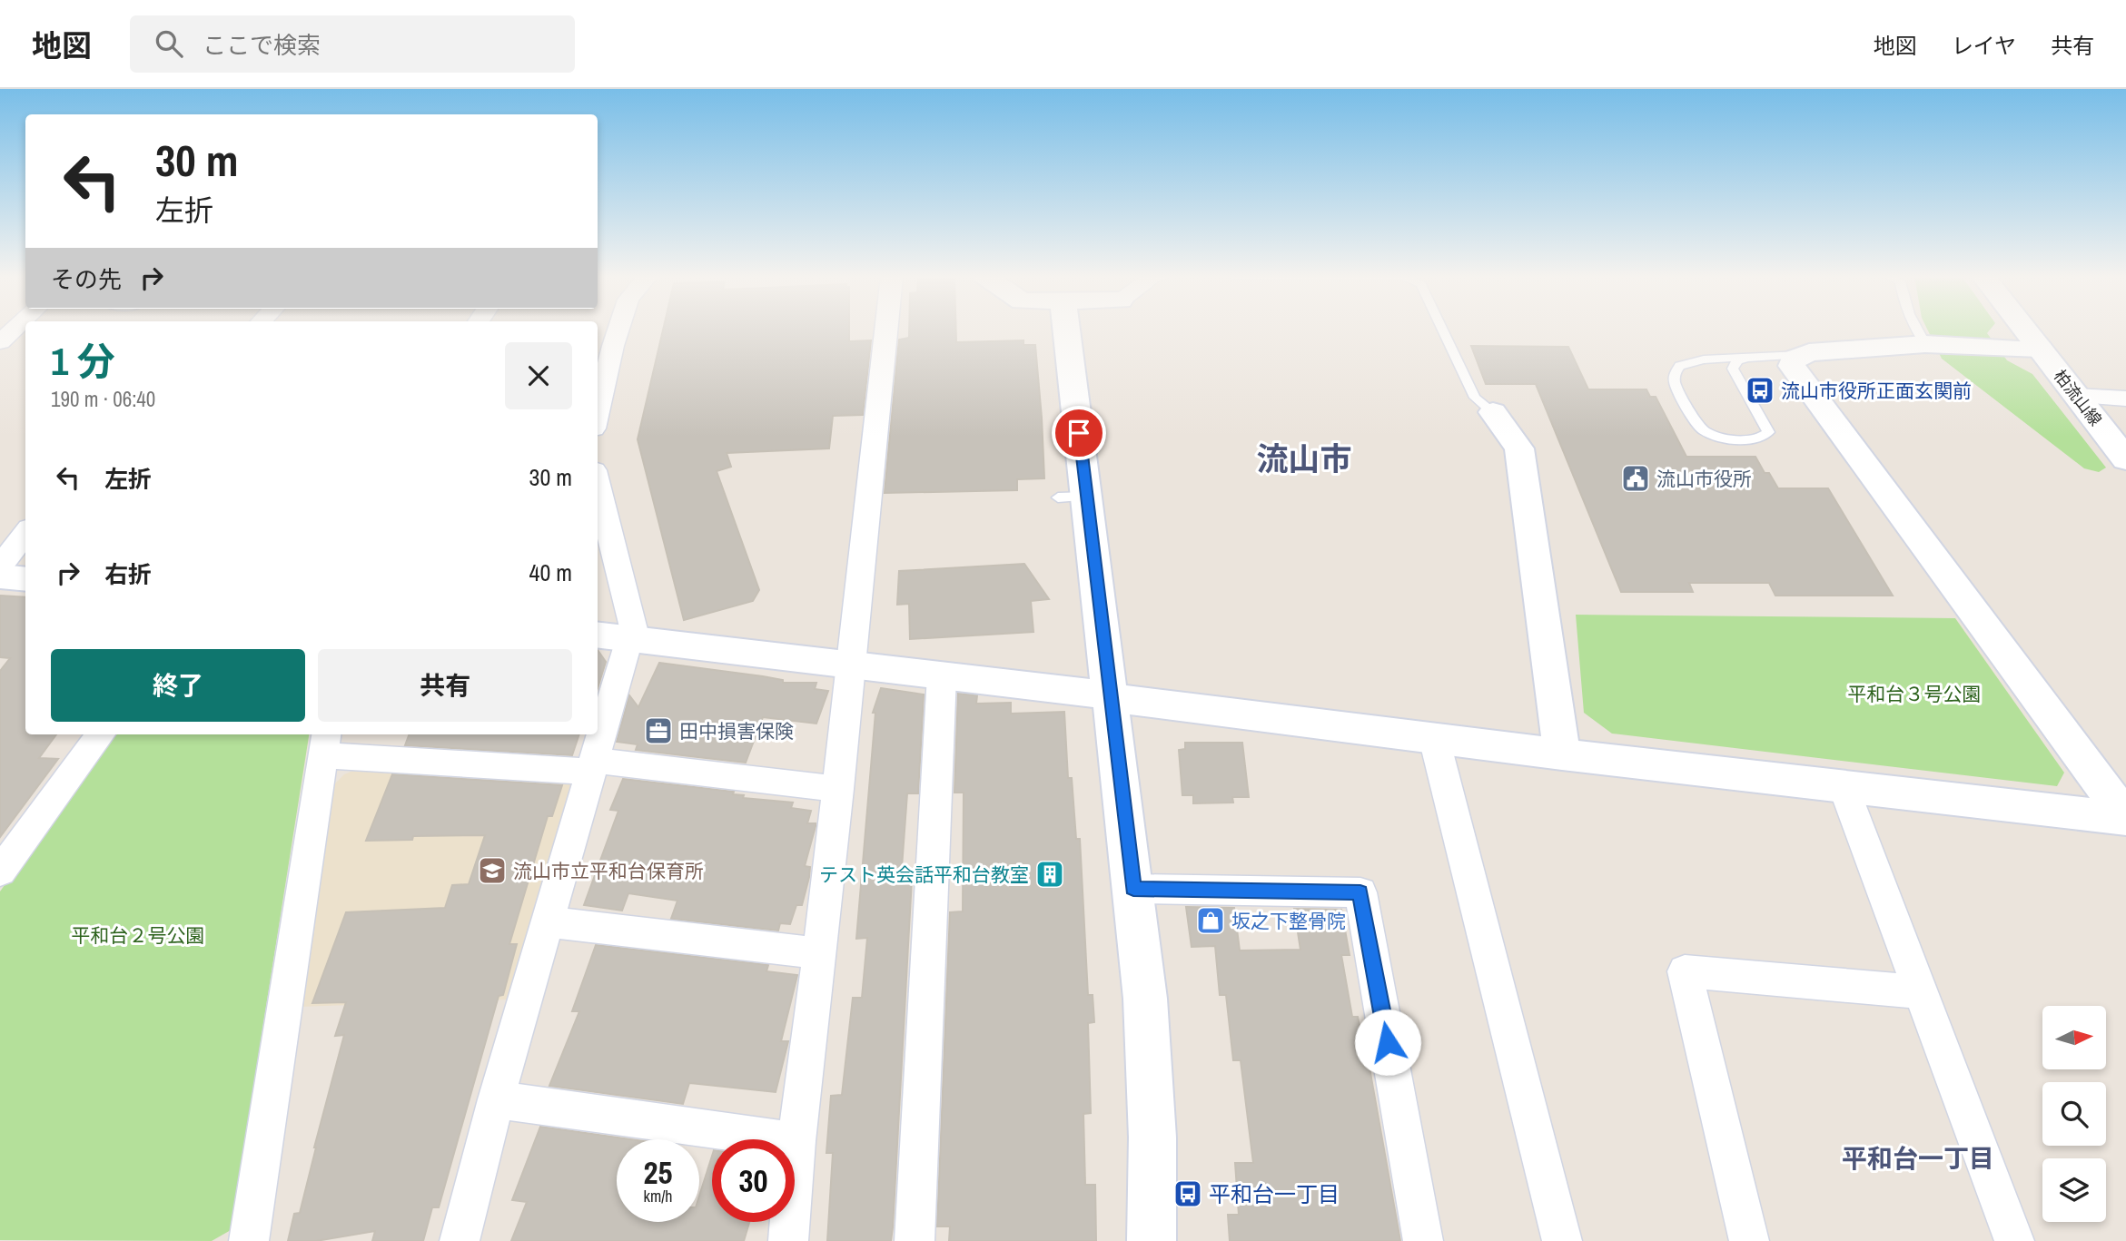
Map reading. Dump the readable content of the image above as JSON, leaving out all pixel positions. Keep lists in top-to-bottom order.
{
  "streets": {
    "street": ["柏流山線"]
  },
  "districts": ["流山市", "平和台一丁目"],
  "parks": ["平和台３号公園", "平和台２号公園"],
  "places": {
    "bus stop": ["流山市役所正面玄関前", "平和台一丁目"],
    "public building": ["流山市役所"],
    "office": ["田中損害保険"],
    "school or university": ["流山市立平和台保育所"],
    "building": ["テスト英会話平和台教室"],
    "shop": ["坂之下整骨院"]
  },
  "north": "right",
  "page": {
    "header": "地図",
    "search": "ここで検索",
    "nav": ["地図", "レイヤ", "共有"],
    "turn": ["30 m", "左折"],
    "then": "その先",
    "heading": ["1 分", "190 m · 06:40"],
    "list": [
      {
        "name": "左折",
        "value": "30 m"
      },
      {
        "name": "右折",
        "value": "40 m"
      }
    ],
    "buttons": ["終了", "共有"],
    "speed": "25 km/h",
    "limit": "30"
  }
}
